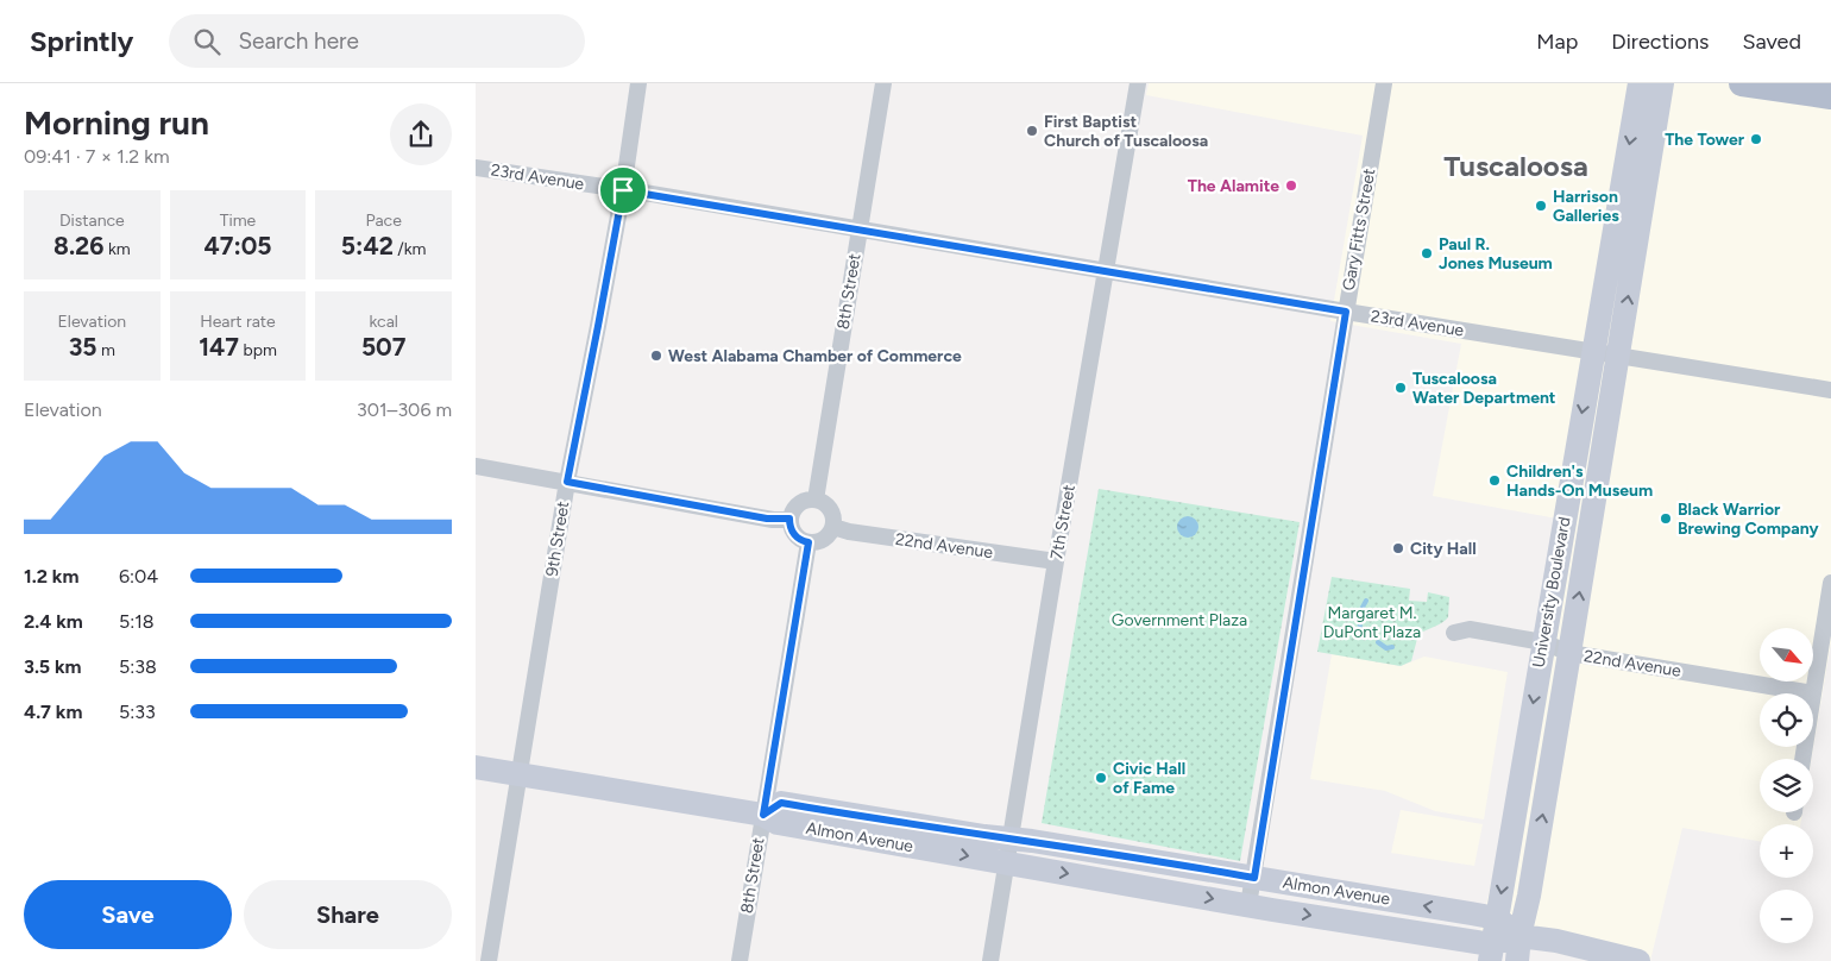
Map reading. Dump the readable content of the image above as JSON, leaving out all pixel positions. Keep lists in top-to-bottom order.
{
  "streets": {
    "main road": ["University Boulevard", "Almon Avenue"],
    "street": [
      "23rd Avenue",
      "Gary Fitts Street",
      "8th Street",
      "7th Street",
      "9th Street",
      "22nd Avenue"
    ]
  },
  "crossings": [
    ["23rd Avenue", "Gary Fitts Street"],
    ["23rd Avenue", "8th Street"],
    ["23rd Avenue", "7th Street"],
    ["23rd Avenue", "9th Street"],
    ["23rd Avenue", "University Boulevard"],
    ["Gary Fitts Street", "Almon Avenue"],
    ["8th Street", "22nd Avenue"],
    ["8th Street", "Almon Avenue"],
    ["7th Street", "22nd Avenue"],
    ["7th Street", "Almon Avenue"],
    ["9th Street", "Almon Avenue"],
    ["22nd Avenue", "University Boulevard"],
    ["University Boulevard", "Almon Avenue"]
  ],
  "districts": ["Tuscaloosa"],
  "parks": ["Margaret M. DuPont Plaza", "Government Plaza"],
  "places": [
    "First Baptist Church of Tuscaloosa",
    "The Tower",
    "The Alamite",
    "Harrison Galleries",
    "Paul R. Jones Museum",
    "West Alabama Chamber of Commerce",
    "Tuscaloosa Water Department",
    "Children's Hands-On Museum",
    "Black Warrior Brewing Company",
    "City Hall",
    "Civic Hall of Fame"
  ],
  "north": "bottom right",
  "page": {
    "header": "Sprintly",
    "search": "Search here",
    "nav": ["Map", "Directions", "Saved"],
    "heading": ["Morning run", "09:41 · 7 × 1.2 km"],
    "stats": [
      ["Distance", "8.26 km"],
      ["Time", "47:05"],
      ["Pace", "5:42 /km"],
      ["Elevation", "35 m"],
      ["Heart rate", "147 bpm"],
      ["kcal", "507"]
    ],
    "chart": ["Elevation", "301–306 m"],
    "list": [
      {
        "name": "1.2 km",
        "note": "6:04"
      },
      {
        "name": "2.4 km",
        "note": "5:18"
      },
      {
        "name": "3.5 km",
        "note": "5:38"
      },
      {
        "name": "4.7 km",
        "note": "5:33"
      }
    ],
    "map_buttons": ["+", "−"],
    "buttons": ["Save", "Share"]
  }
}
